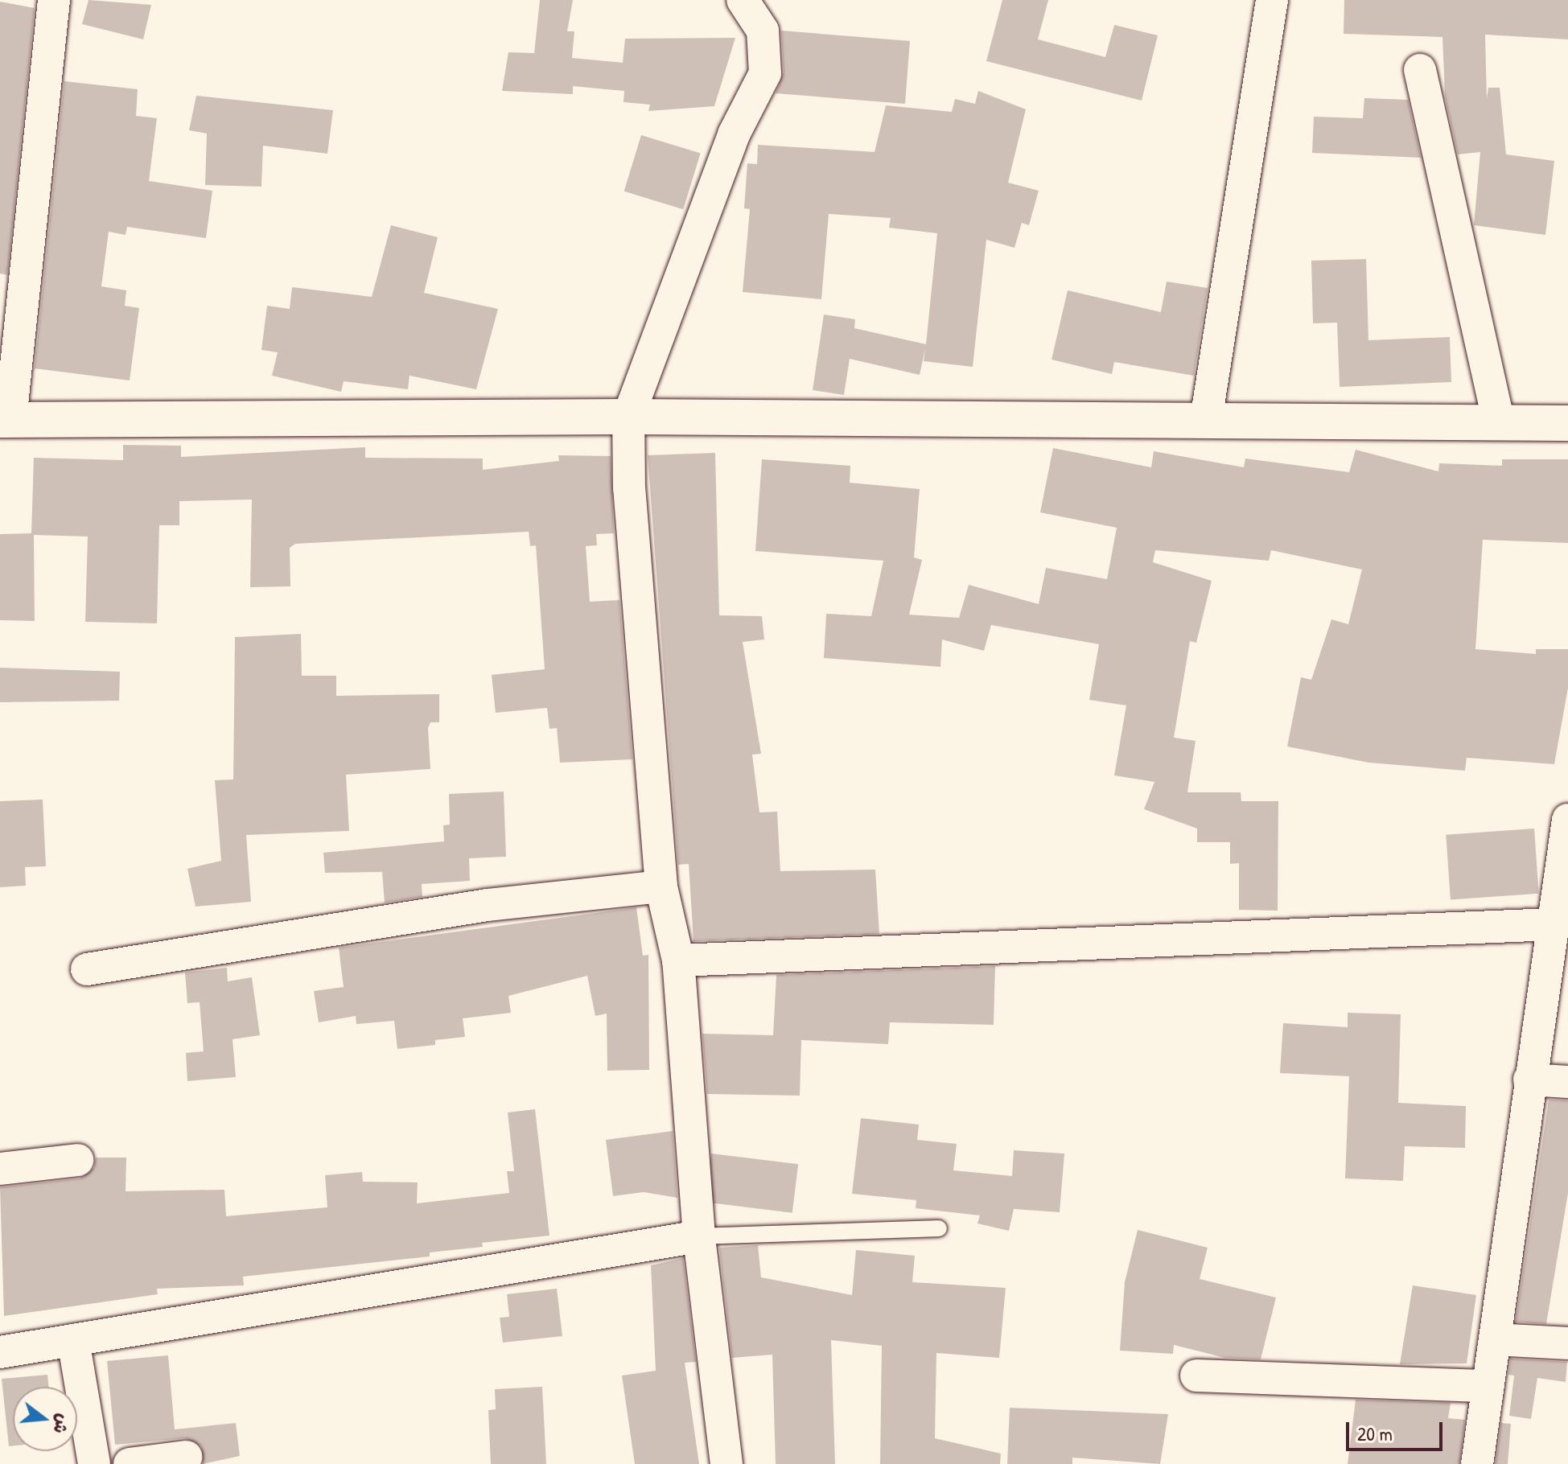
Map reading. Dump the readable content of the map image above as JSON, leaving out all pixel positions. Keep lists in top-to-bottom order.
{
  "scale_bar": "20 m",
  "north": "right"
}
